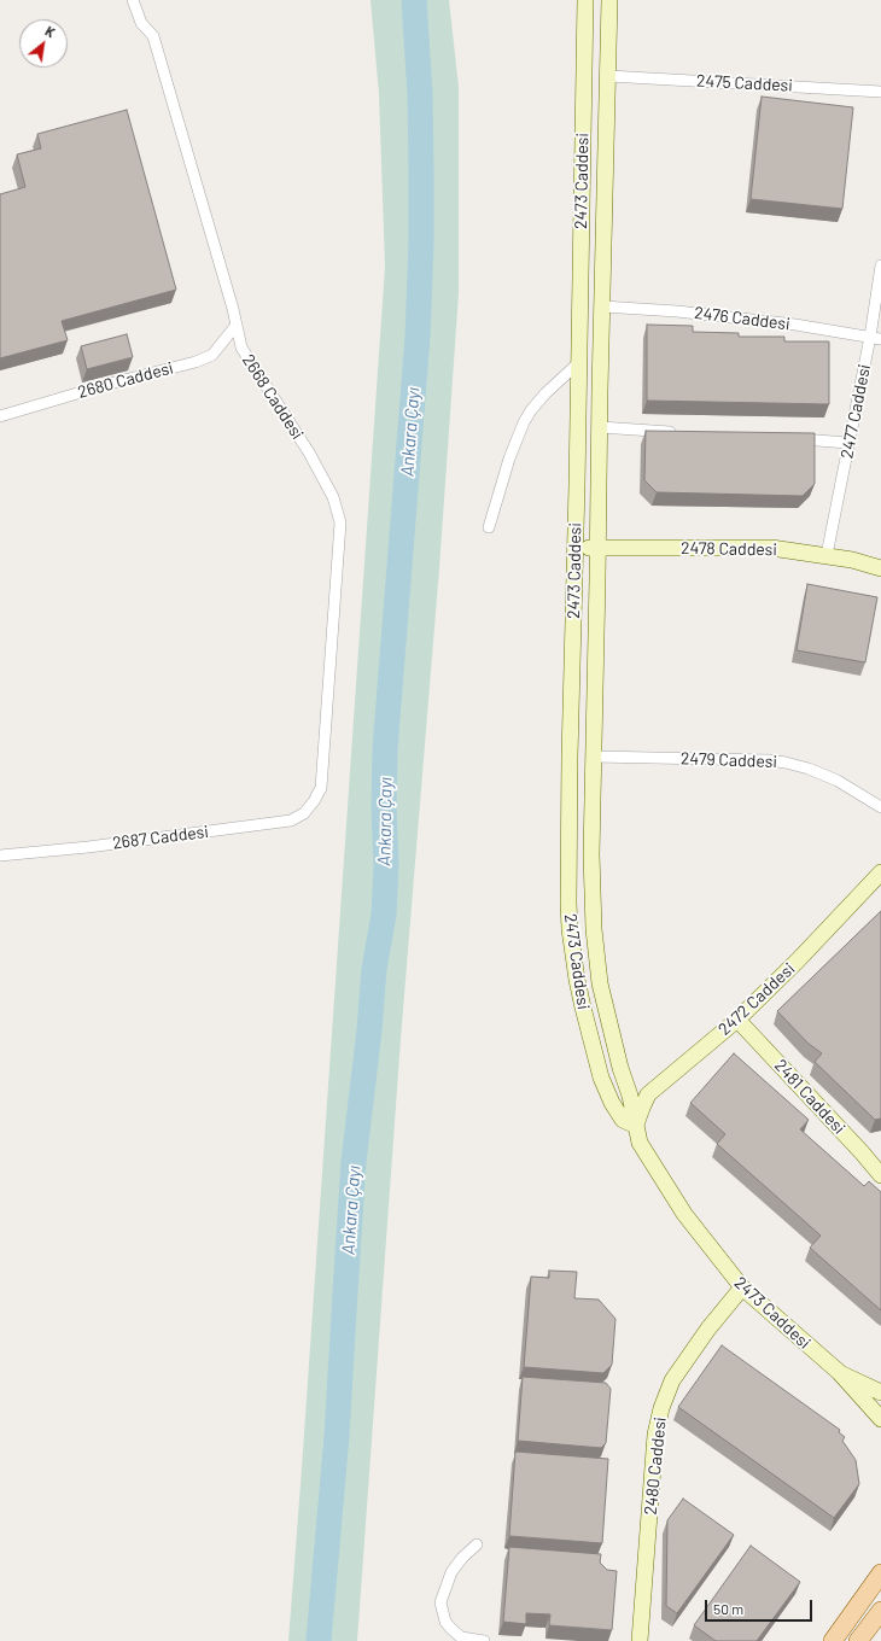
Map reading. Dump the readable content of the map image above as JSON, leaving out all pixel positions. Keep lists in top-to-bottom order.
{
  "streets": {
    "street": [
      "2475 Caddesi",
      "2473 Caddesi",
      "2476 Caddesi",
      "2680 Caddesi",
      "2668 Caddesi",
      "2477 Caddesi",
      "2478 Caddesi",
      "2479 Caddesi",
      "2687 Caddesi",
      "2472 Caddesi",
      "2481 Caddesi",
      "2480 Caddesi"
    ]
  },
  "crossings": [
    ["2475 Caddesi", "2473 Caddesi"],
    ["2473 Caddesi", "2476 Caddesi"],
    ["2473 Caddesi", "2478 Caddesi"],
    ["2473 Caddesi", "2479 Caddesi"],
    ["2473 Caddesi", "2472 Caddesi"],
    ["2473 Caddesi", "2480 Caddesi"],
    ["2476 Caddesi", "2477 Caddesi"],
    ["2680 Caddesi", "2668 Caddesi"],
    ["2668 Caddesi", "2687 Caddesi"],
    ["2477 Caddesi", "2478 Caddesi"],
    ["2472 Caddesi", "2481 Caddesi"]
  ],
  "water": ["Ankara Çayı"],
  "scale_bar": "50 m",
  "north": "top right"
}
